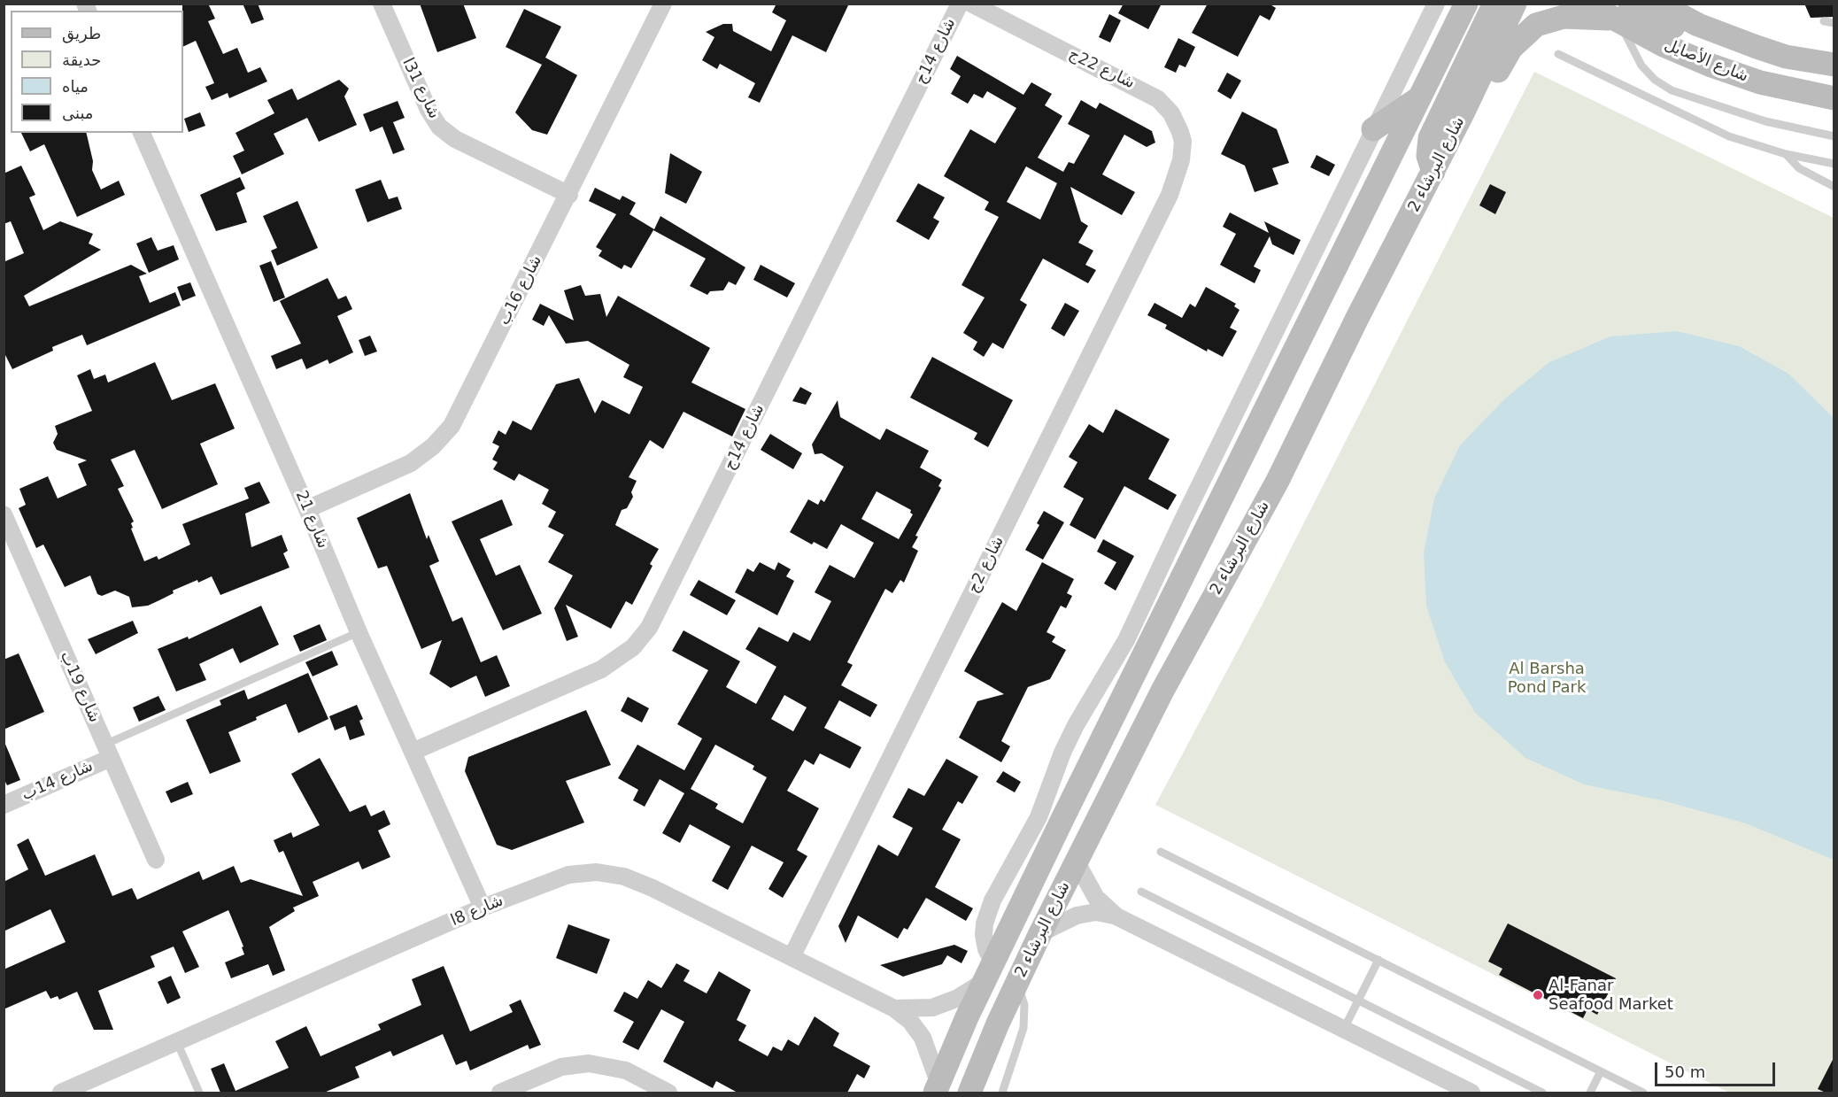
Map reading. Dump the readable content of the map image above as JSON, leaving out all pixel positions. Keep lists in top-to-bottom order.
{
  "streets": {
    "street": [
      "شارع 14ج",
      "شارع الأصايل",
      "شارع 22ج",
      "شارع 31ا",
      "شارع البرشاء 2",
      "شارع 16ب",
      "شارع 21",
      "شارع 2ج",
      "شارع 19ب",
      "شارع 14ب",
      "شارع 8ا"
    ]
  },
  "crossings": [
    ["شارع 14ج", "شارع 21"],
    ["شارع 22ج", "شارع 2ج"],
    ["شارع 31ا", "شارع 16ب"],
    ["شارع البرشاء 2", "شارع 8ا"],
    ["شارع 16ب", "شارع 21"],
    ["شارع 21", "شارع 8ا"],
    ["شارع 2ج", "شارع 8ا"],
    ["شارع 19ب", "شارع 14ب"]
  ],
  "parks": ["Al Barsha Pond Park"],
  "places": ["Al-Fanar Seafood Market"],
  "legend": [
    "طريق",
    "حديقة",
    "مياه",
    "مبنى"
  ],
  "scale_bar": "50 m"
}
